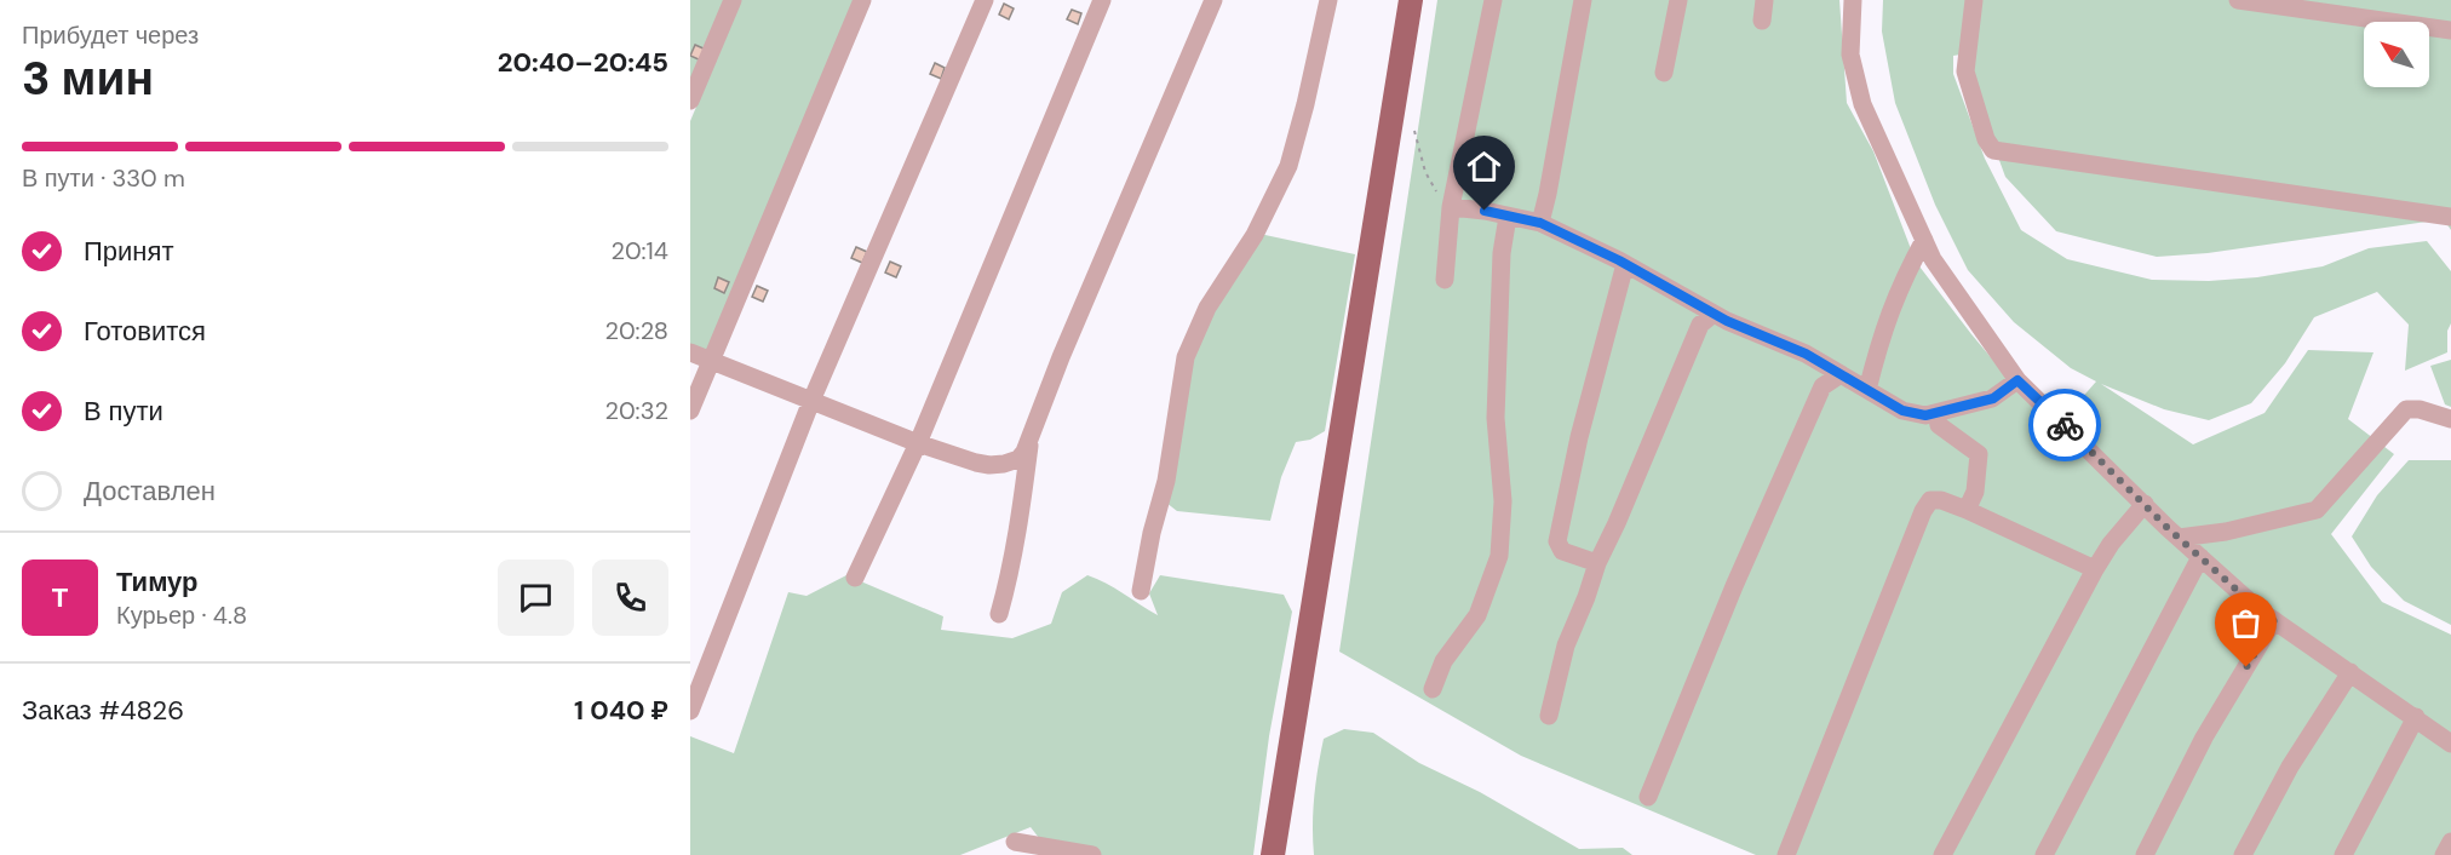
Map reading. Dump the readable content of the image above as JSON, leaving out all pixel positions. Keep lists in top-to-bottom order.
{
  "north": "top left",
  "page": {
    "heading": ["3 мин", "Прибудет через", "20:40–20:45"],
    "panel": [
      "Тимур",
      "Курьер · 4.8",
      "Заказ #4826",
      "1 040 ₽"
    ],
    "bar": "В пути · 330 m",
    "list": [
      ["Принят", "20:14"],
      ["Готовится", "20:28"],
      ["В пути", "20:32"],
      "Доставлен"
    ],
    "round": "Т"
  }
}
